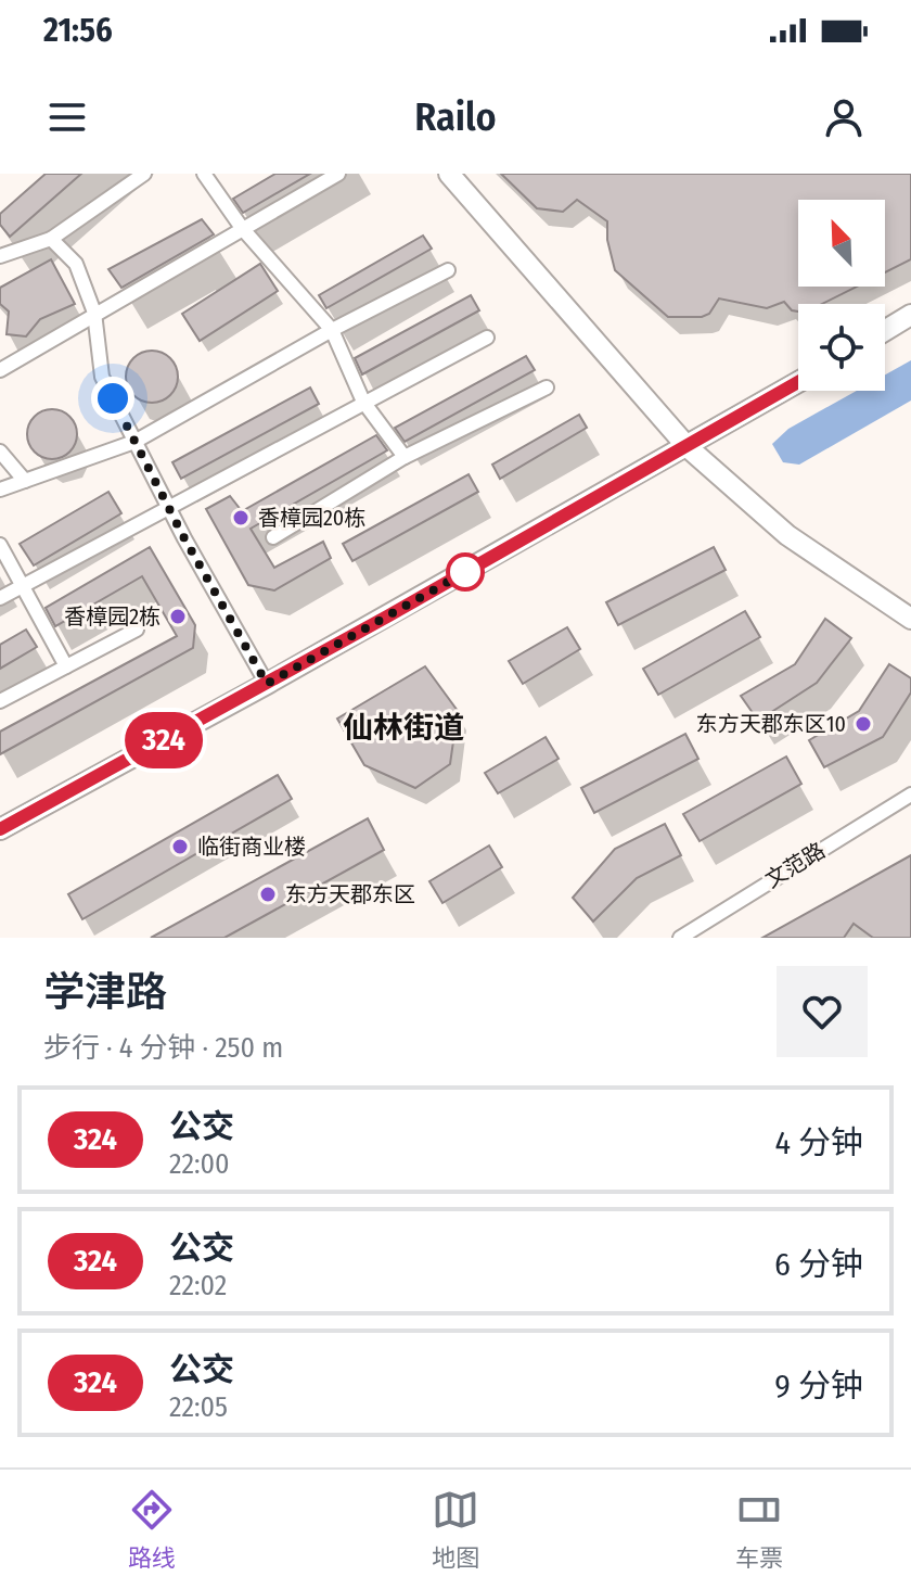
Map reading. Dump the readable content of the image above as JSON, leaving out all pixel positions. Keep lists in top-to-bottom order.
{
  "streets": {
    "street": ["文范路"]
  },
  "districts": ["仙林街道"],
  "places": [
    "香樟园20栋",
    "香樟园2栋",
    "东方天郡东区10",
    "临街商业楼",
    "东方天郡东区"
  ],
  "lines": ["bus line 324"],
  "north": "top left",
  "page": {
    "status": "21:56",
    "header": "Railo",
    "on_map": "324",
    "heading": ["学津路", "步行 · 4 分钟 · 250 m"],
    "list": [
      {
        "mark": "324",
        "name": "公交",
        "note": "22:00",
        "value": "4 分钟"
      },
      {
        "mark": "324",
        "name": "公交",
        "note": "22:02",
        "value": "6 分钟"
      },
      {
        "mark": "324",
        "name": "公交",
        "note": "22:05",
        "value": "9 分钟"
      }
    ],
    "tabs": ["路线", "地图", "车票"]
  }
}
